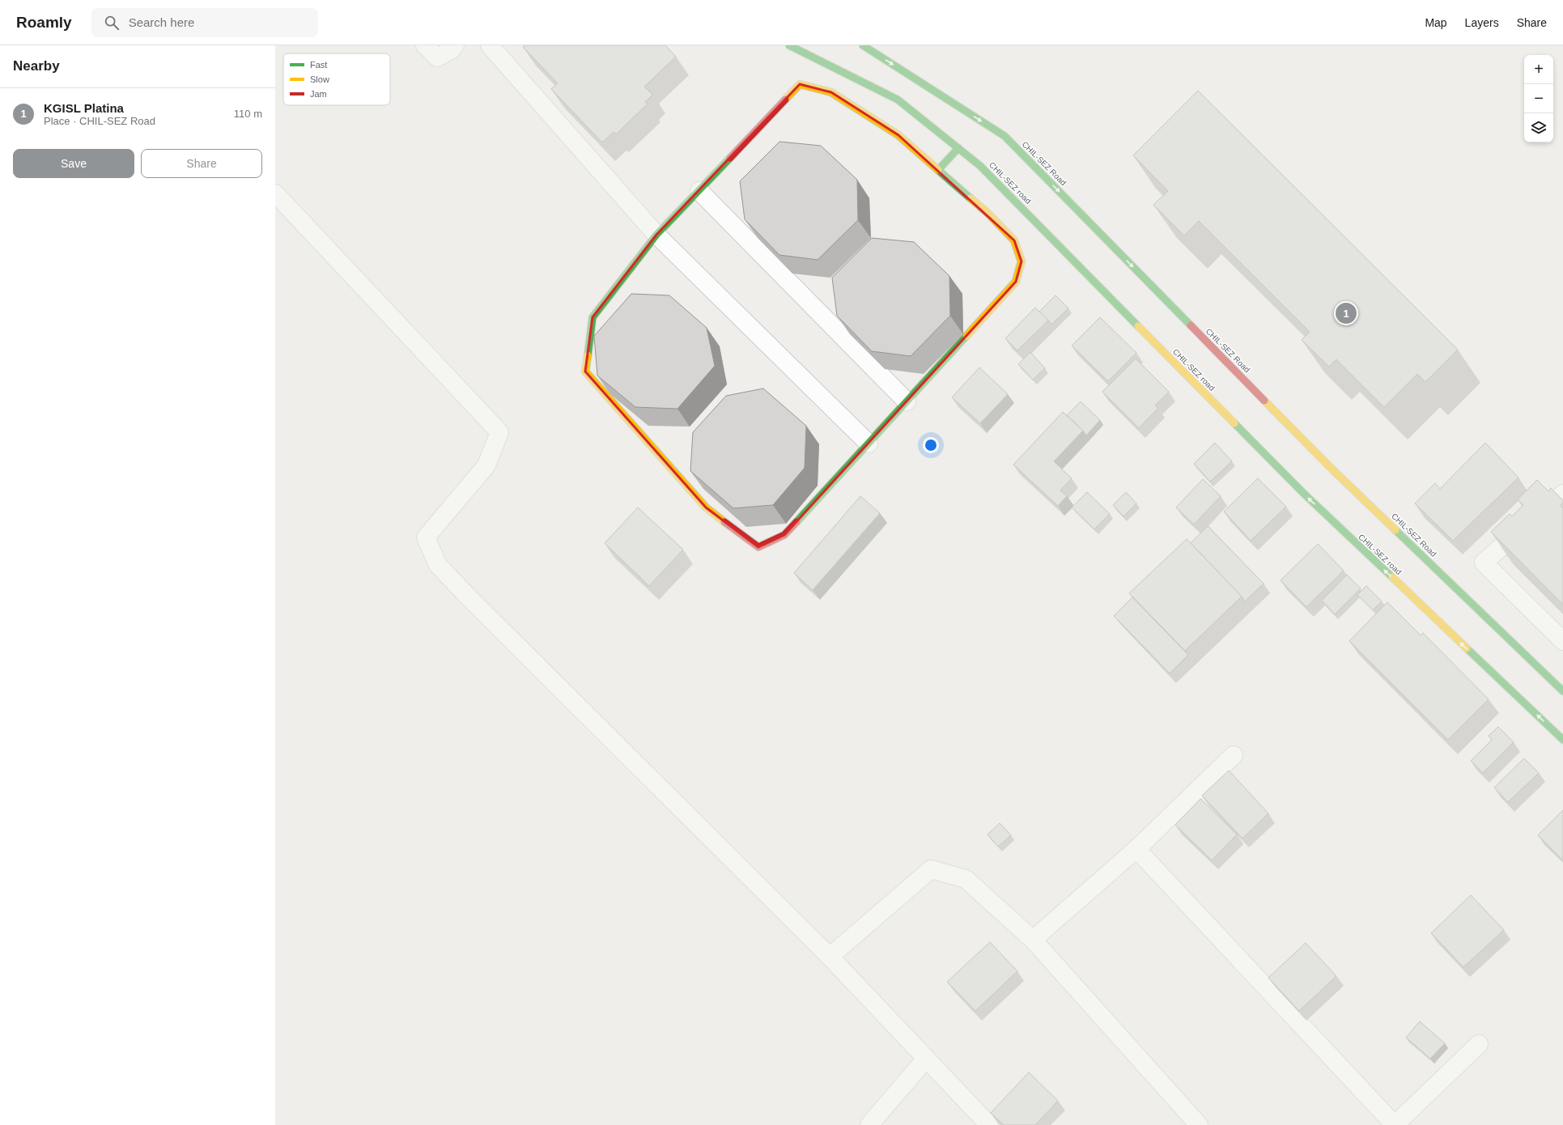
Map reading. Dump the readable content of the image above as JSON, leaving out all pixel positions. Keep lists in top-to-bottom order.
{
  "streets": {
    "street": ["CHIL-SEZ Road", "CHIL-SEZ road"]
  },
  "one_way": ["CHIL-SEZ Road", "CHIL-SEZ road"],
  "legend": ["Fast", "Slow", "Jam"],
  "page": {
    "header": "Roamly",
    "search": "Search here",
    "nav": ["Map", "Layers", "Share"],
    "heading": "Nearby",
    "map_buttons": ["+", "−"],
    "list": [
      {
        "mark": "1",
        "name": "KGISL Platina",
        "note": "Place · CHIL-SEZ Road",
        "value": "110 m"
      }
    ],
    "buttons": ["Save", "Share"],
    "pins": "1"
  }
}
